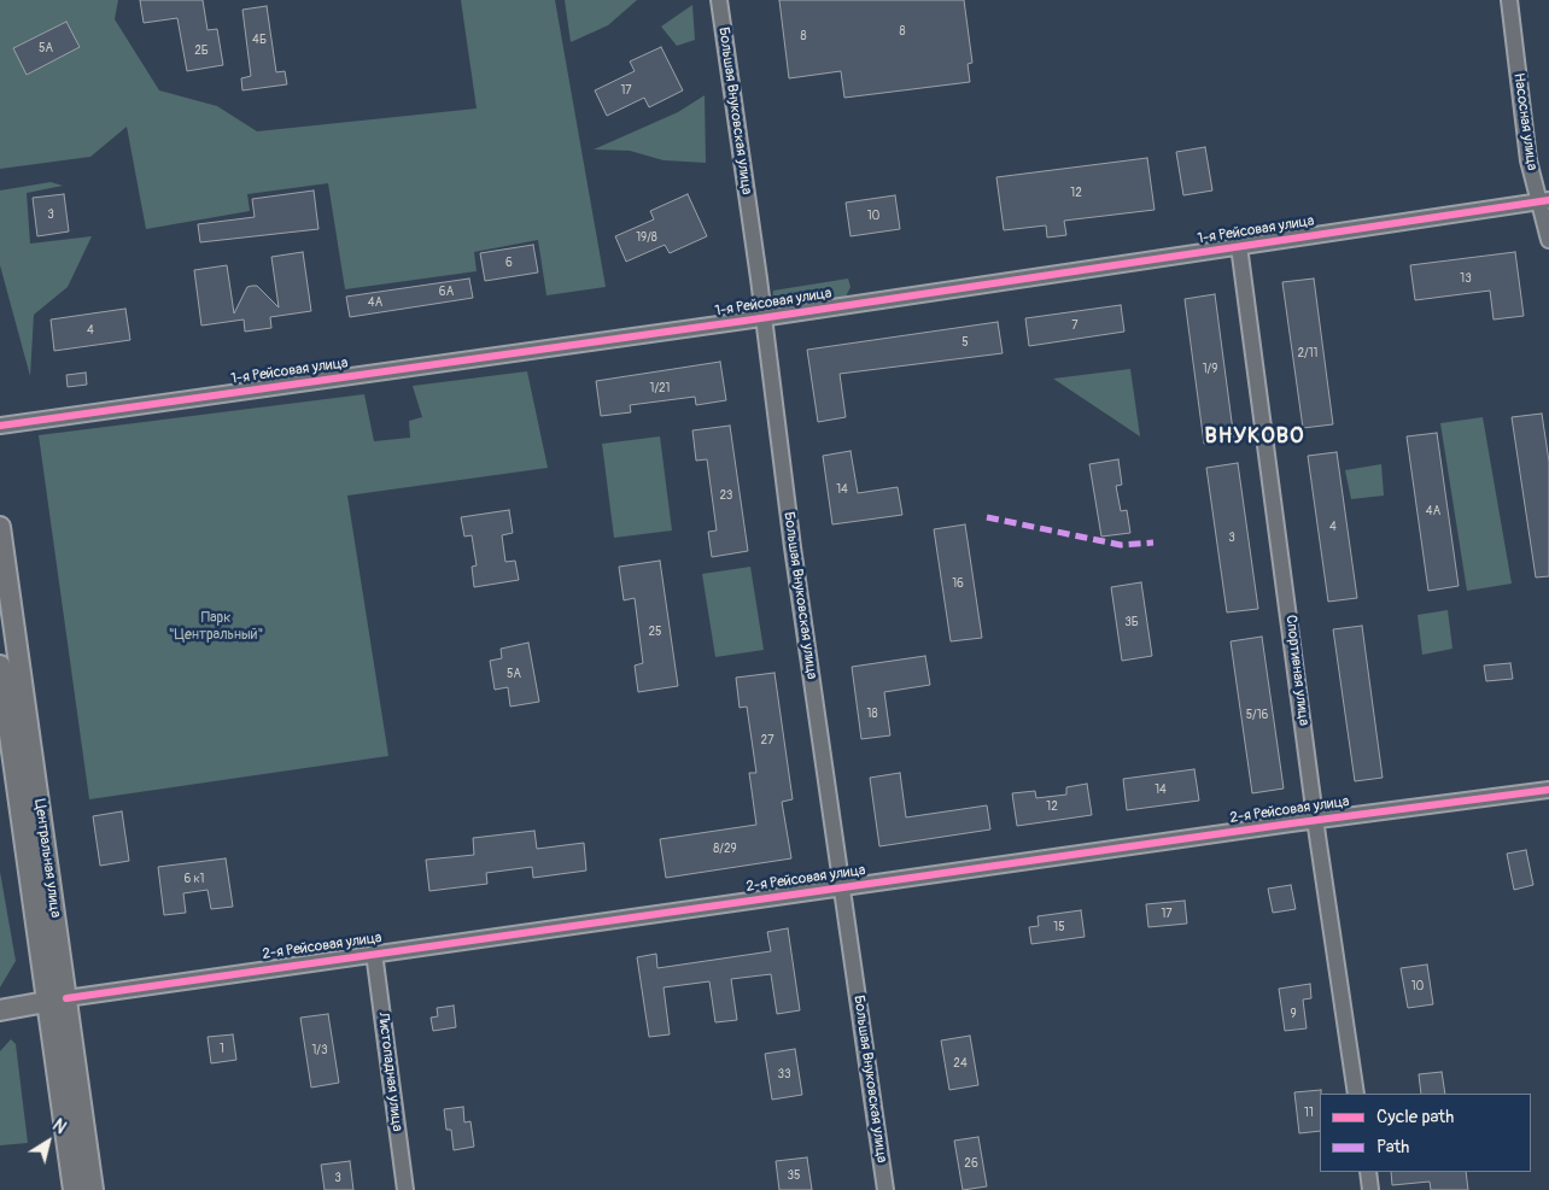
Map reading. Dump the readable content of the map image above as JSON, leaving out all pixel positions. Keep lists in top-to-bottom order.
{
  "streets": {
    "main road": ["2-я Рейсовая улица", "Центральная улица"],
    "street": [
      "Большая Внуковская улица",
      "Насосная улица",
      "1-я Рейсовая улица",
      "Спортивная улица",
      "Листопадная улица"
    ]
  },
  "crossings": [
    ["Большая Внуковская улица", "1-я Рейсовая улица"],
    ["Большая Внуковская улица", "2-я Рейсовая улица"],
    ["Насосная улица", "1-я Рейсовая улица"],
    ["1-я Рейсовая улица", "Спортивная улица"],
    ["Спортивная улица", "2-я Рейсовая улица"],
    ["2-я Рейсовая улица", "Центральная улица"],
    ["2-я Рейсовая улица", "Листопадная улица"]
  ],
  "districts": ["ВНУКОВО"],
  "parks": ["Парк \"Центральный\""],
  "house_numbers": [
    "8",
    "8",
    "4Б",
    "5А",
    "2Б",
    "17",
    "12",
    "3",
    "10",
    "19/8",
    "6",
    "13",
    "6А",
    "4А",
    "7",
    "4",
    "5",
    "2/11",
    "1/9",
    "1/21",
    "14",
    "23",
    "4А",
    "4",
    "3",
    "16",
    "3Б",
    "25",
    "5А",
    "18",
    "5/16",
    "27",
    "14",
    "12",
    "8/29",
    "6 к1",
    "17",
    "15",
    "10",
    "9",
    "1",
    "1/3",
    "24",
    "33",
    "11",
    "26",
    "35",
    "3"
  ],
  "legend": ["Cycle path", "Path"],
  "north": "top right"
}
